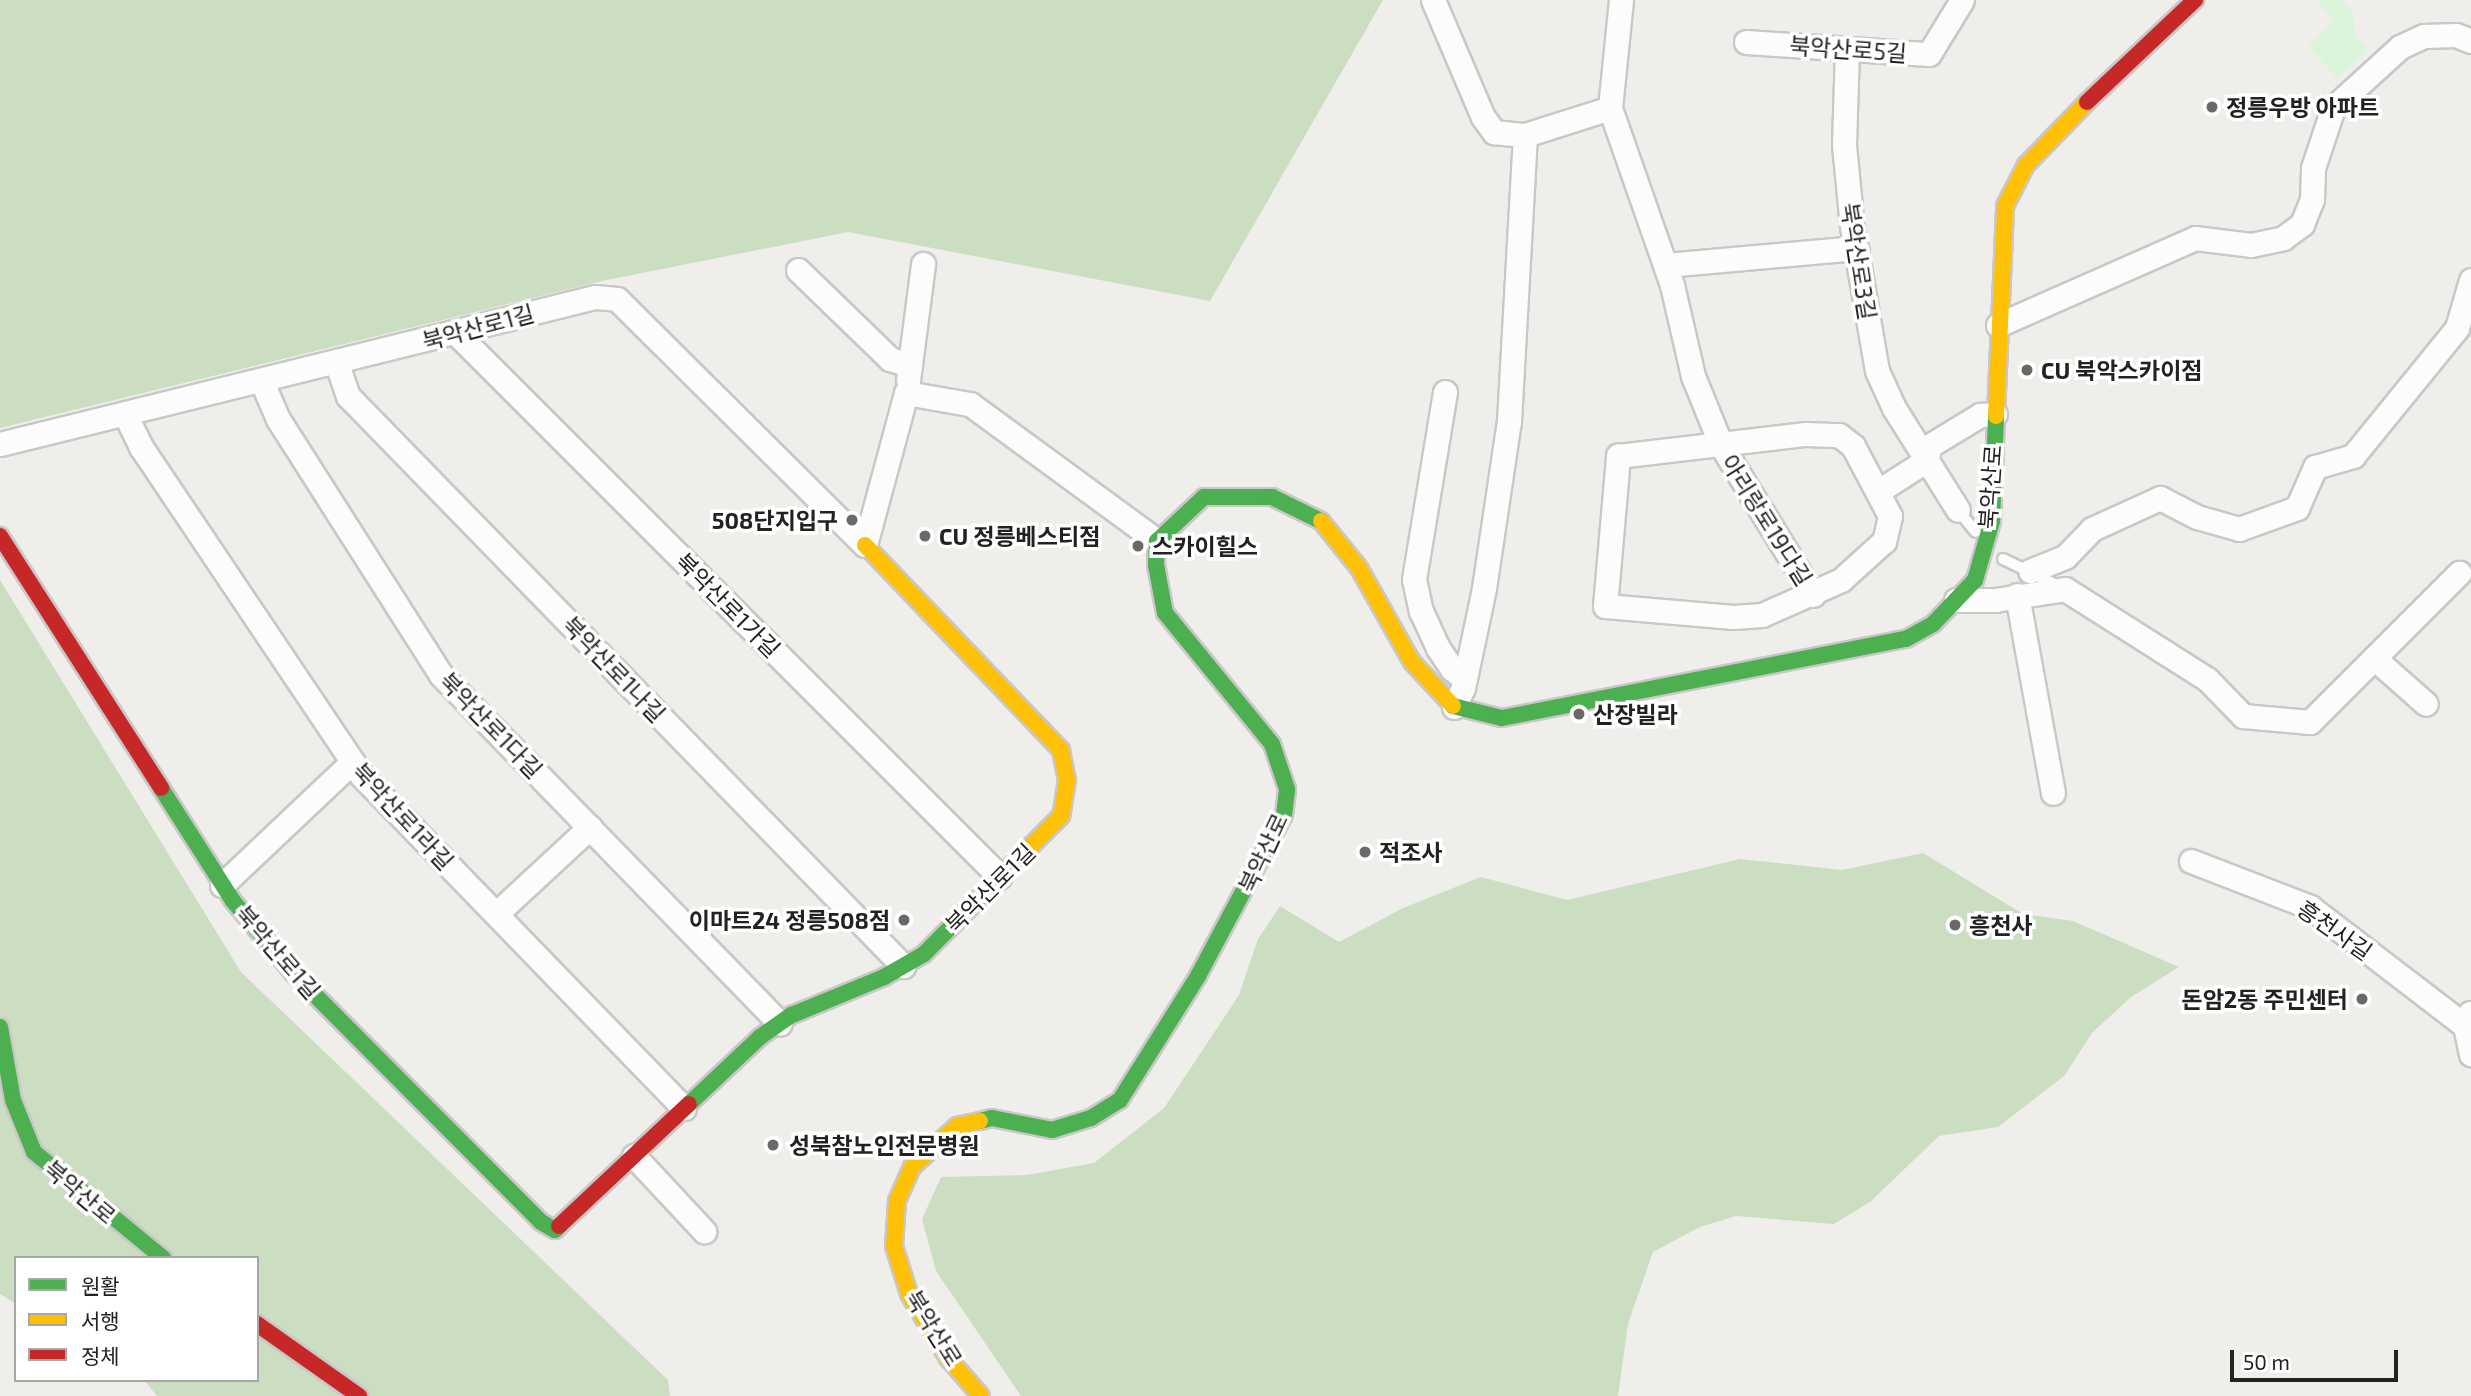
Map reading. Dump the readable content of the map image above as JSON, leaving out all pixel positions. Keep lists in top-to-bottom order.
{
  "streets": {
    "street": [
      "북악산로5길",
      "북악산로3길",
      "북악산로1길",
      "북악산로",
      "아리랑로19다길",
      "북악산로1가길",
      "북악산로1나길",
      "북악산로1다길",
      "북악산로1라길",
      "흥천사길"
    ]
  },
  "crossings": [
    ["북악산로5길", "북악산로3길"],
    ["북악산로1길", "북악산로1가길"],
    ["북악산로1길", "북악산로1나길"],
    ["북악산로1길", "북악산로1다길"],
    ["북악산로1길", "북악산로1라길"]
  ],
  "places": [
    "정릉우방 아파트",
    "CU 북악스카이점",
    "508단지입구",
    "CU 정릉베스티점",
    "스카이힐스",
    "산장빌라",
    "적조사",
    "이마트24 정릉508점",
    "흥천사",
    "돈암2동 주민센터",
    "성북참노인전문병원"
  ],
  "legend": ["원활", "서행", "정체"],
  "scale_bar": "50 m"
}
